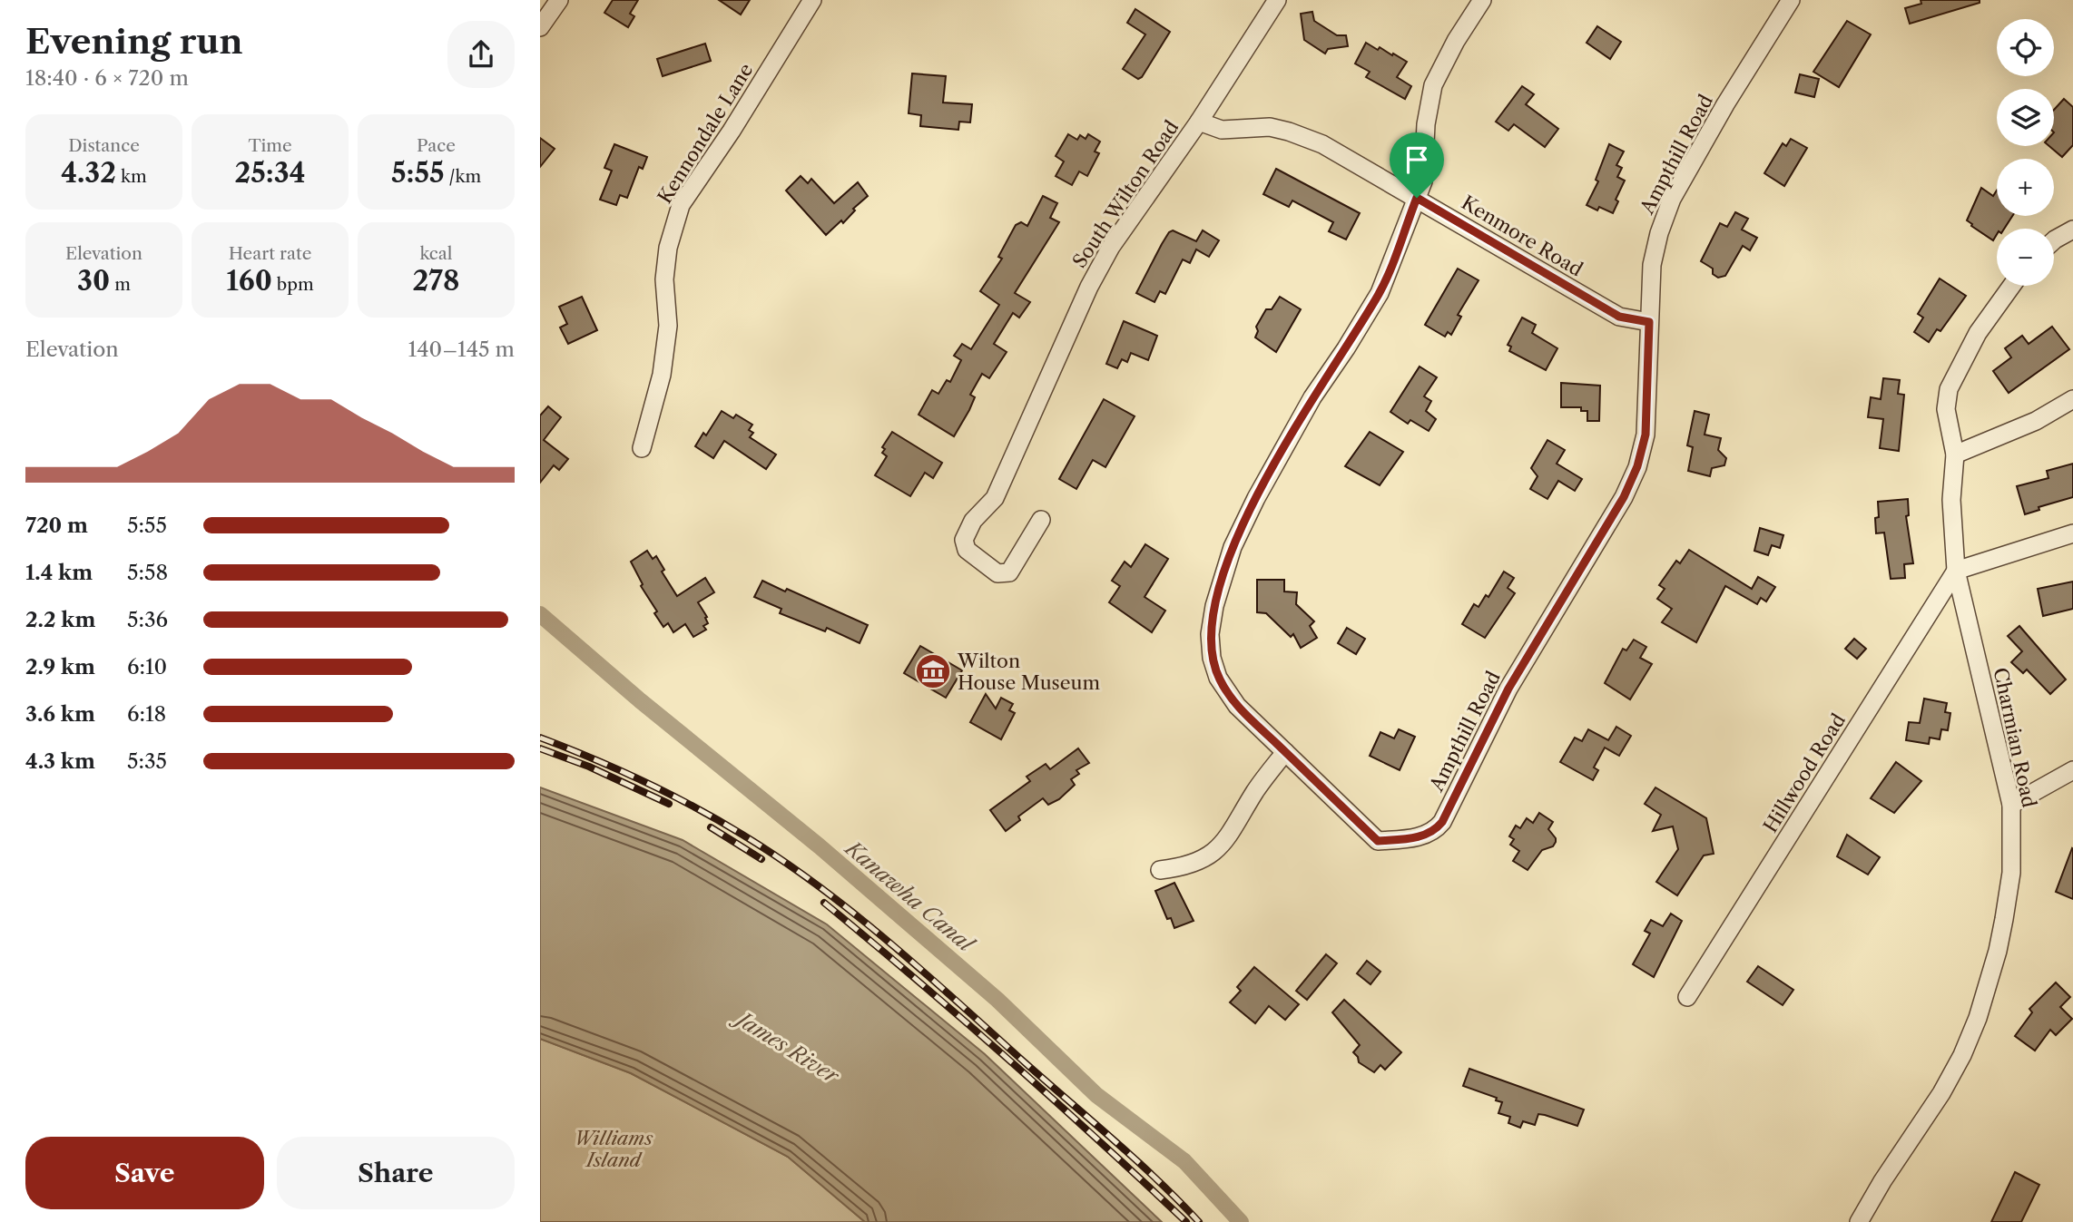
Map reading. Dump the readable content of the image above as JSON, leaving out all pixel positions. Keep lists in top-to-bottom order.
{
  "streets": {
    "street": [
      "Kennondale Lane",
      "Ampthill Road",
      "South Wilton Road",
      "Kenmore Road",
      "Charmian Road",
      "Hillwood Road"
    ]
  },
  "crossings": [
    ["Ampthill Road", "Kenmore Road"],
    ["South Wilton Road", "Kenmore Road"],
    ["Charmian Road", "Hillwood Road"]
  ],
  "water": ["Kanawha Canal", "James River"],
  "parks": ["Williams Island"],
  "places": {
    "museum": ["Wilton House Museum"]
  },
  "page": {
    "heading": ["Evening run", "18:40 · 6 × 720 m"],
    "map_buttons": ["+", "−"],
    "stats": [
      ["Distance", "4.32 km"],
      ["Time", "25:34"],
      ["Pace", "5:55 /km"],
      ["Elevation", "30 m"],
      ["Heart rate", "160 bpm"],
      ["kcal", "278"]
    ],
    "chart": ["Elevation", "140–145 m"],
    "list": [
      {
        "name": "720 m",
        "note": "5:55"
      },
      {
        "name": "1.4 km",
        "note": "5:58"
      },
      {
        "name": "2.2 km",
        "note": "5:36"
      },
      {
        "name": "2.9 km",
        "note": "6:10"
      },
      {
        "name": "3.6 km",
        "note": "6:18"
      },
      {
        "name": "4.3 km",
        "note": "5:35"
      }
    ],
    "buttons": ["Save", "Share"]
  }
}
